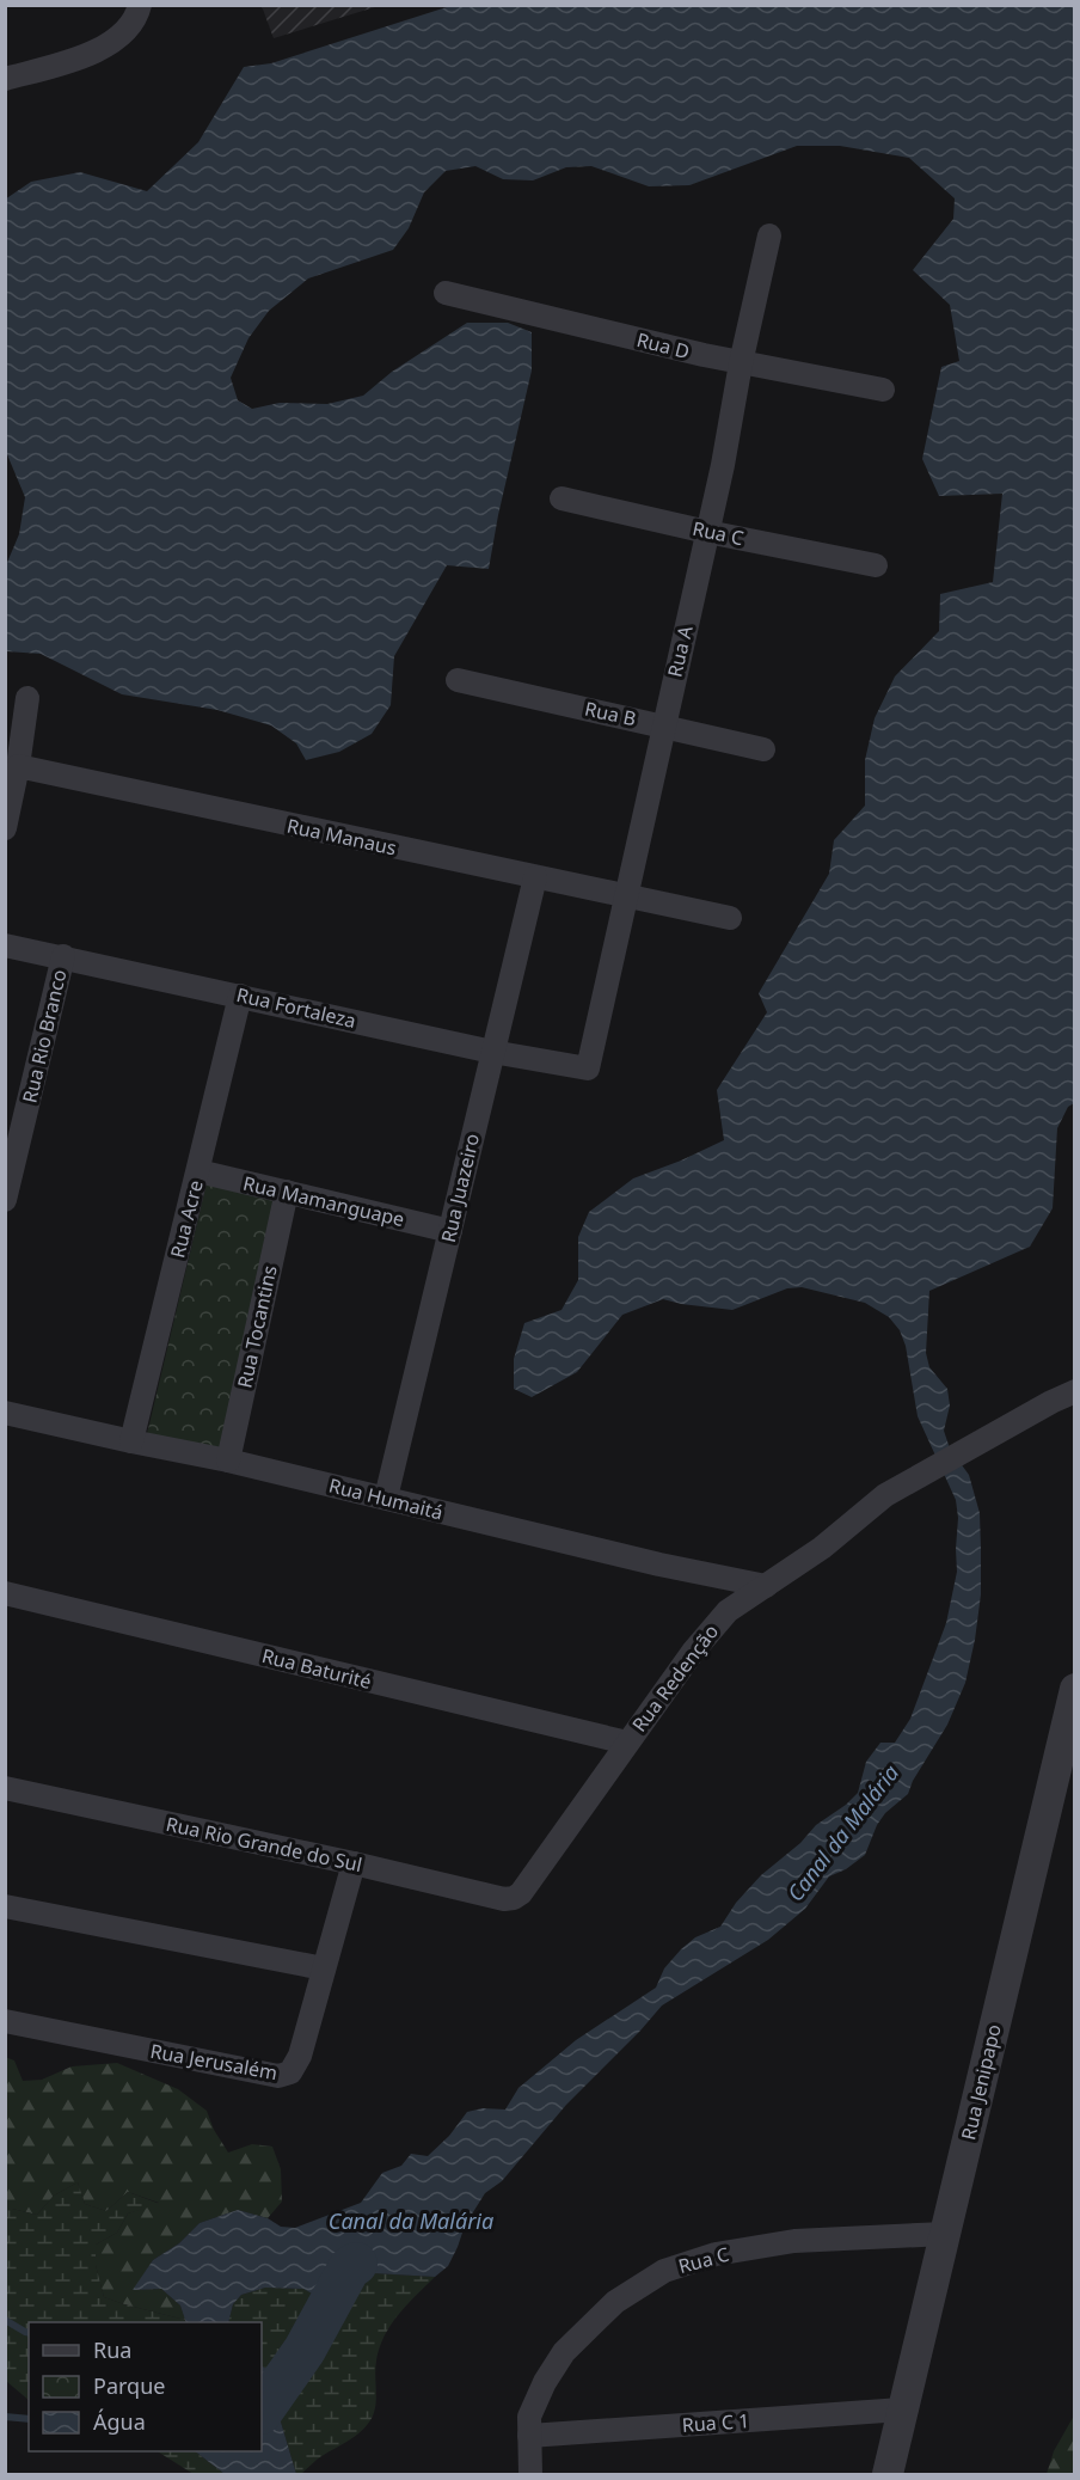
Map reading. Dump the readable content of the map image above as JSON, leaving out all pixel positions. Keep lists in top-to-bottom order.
{
  "streets": {
    "street": [
      "Rua D",
      "Rua C",
      "Rua A",
      "Rua B",
      "Rua Manaus",
      "Rua Fortaleza",
      "Rua Rio Branco",
      "Rua Juazeiro",
      "Rua Mamanguape",
      "Rua Acre",
      "Rua Tocantins",
      "Rua Humaitá",
      "Rua Baturité",
      "Rua Redenção",
      "Rua Rio Grande do Sul",
      "Rua Jerusalém",
      "Rua Jenipapo",
      "Rua C 1"
    ]
  },
  "crossings": [
    ["Rua D", "Rua A"],
    ["Rua C", "Rua A"],
    ["Rua C", "Rua Jenipapo"],
    ["Rua C", "Rua C 1"],
    ["Rua A", "Rua B"],
    ["Rua A", "Rua Manaus"],
    ["Rua A", "Rua Fortaleza"],
    ["Rua Manaus", "Rua Juazeiro"],
    ["Rua Fortaleza", "Rua Rio Branco"],
    ["Rua Fortaleza", "Rua Juazeiro"],
    ["Rua Fortaleza", "Rua Acre"],
    ["Rua Juazeiro", "Rua Mamanguape"],
    ["Rua Juazeiro", "Rua Humaitá"],
    ["Rua Mamanguape", "Rua Acre"],
    ["Rua Mamanguape", "Rua Tocantins"],
    ["Rua Acre", "Rua Humaitá"],
    ["Rua Tocantins", "Rua Humaitá"],
    ["Rua Humaitá", "Rua Redenção"],
    ["Rua Baturité", "Rua Redenção"],
    ["Rua Redenção", "Rua Rio Grande do Sul"],
    ["Rua Rio Grande do Sul", "Rua Jerusalém"],
    ["Rua Jenipapo", "Rua C 1"]
  ],
  "water": ["Canal da Malária"],
  "legend": ["Rua", "Parque", "Água"]
}
